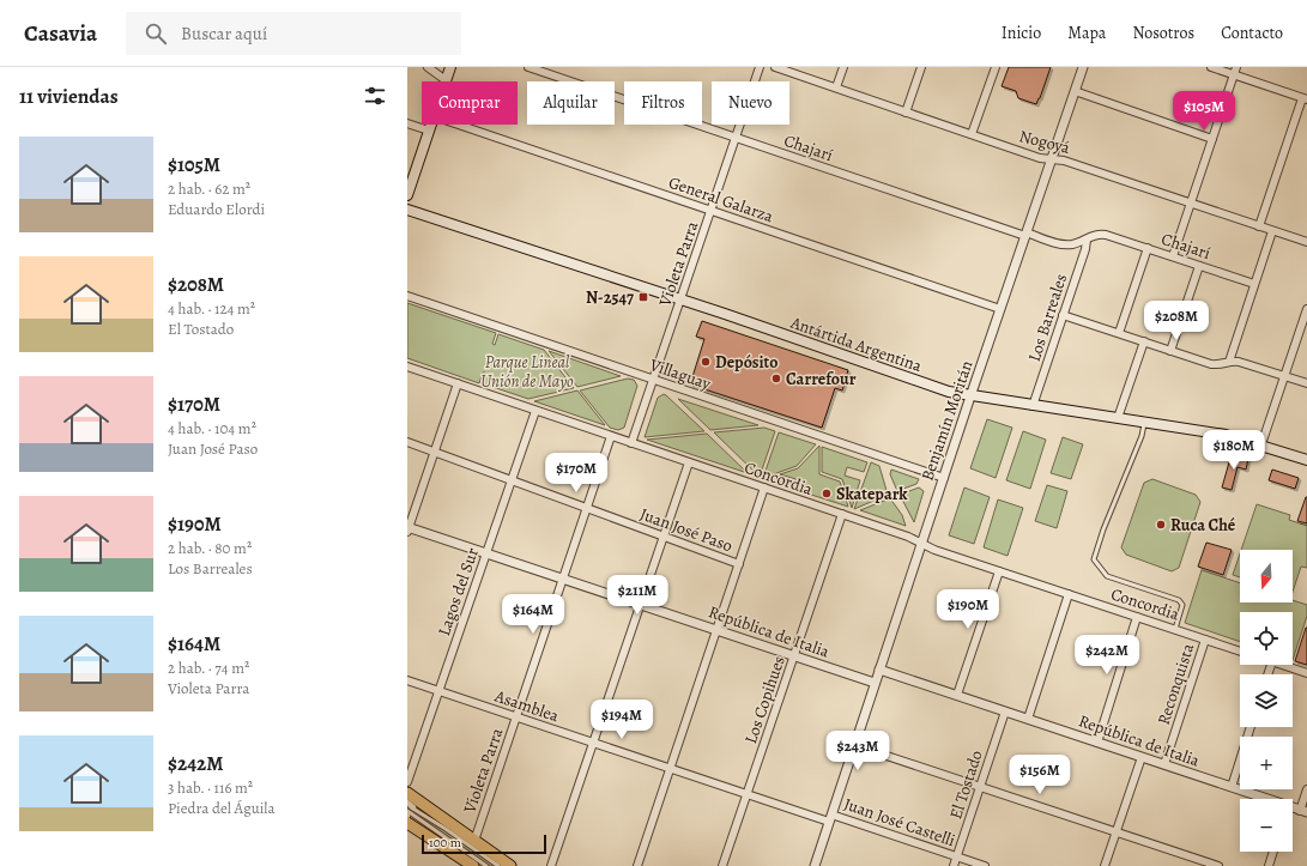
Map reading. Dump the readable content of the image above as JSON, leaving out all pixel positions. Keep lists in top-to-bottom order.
{
  "streets": {
    "main road": ["Antártida Argentina"],
    "street": [
      "Nogoyá",
      "Chajarí",
      "General Galarza",
      "Violeta Parra",
      "Los Barreales",
      "Villaguay",
      "Benjamín Moritán",
      "Concordia",
      "Juan José Paso",
      "Lagos del Sur",
      "República de Italia",
      "Reconquista",
      "Los Copihues",
      "Asamblea",
      "El Tostado",
      "Juan José Castelli"
    ]
  },
  "crossings": [
    ["Nogoyá", "Benjamín Moritán"],
    ["Chajarí", "Violeta Parra"],
    ["Chajarí", "Los Barreales"],
    ["Chajarí", "Benjamín Moritán"],
    ["General Galarza", "Violeta Parra"],
    ["General Galarza", "Benjamín Moritán"],
    ["Violeta Parra", "Antártida Argentina"],
    ["Violeta Parra", "Villaguay"],
    ["Violeta Parra", "Concordia"],
    ["Violeta Parra", "Juan José Paso"],
    ["Violeta Parra", "República de Italia"],
    ["Violeta Parra", "Asamblea"],
    ["Los Barreales", "Antártida Argentina"],
    ["Antártida Argentina", "Benjamín Moritán"],
    ["Villaguay", "Benjamín Moritán"],
    ["Benjamín Moritán", "Concordia"],
    ["Benjamín Moritán", "República de Italia"],
    ["Benjamín Moritán", "Asamblea"],
    ["Benjamín Moritán", "Juan José Castelli"],
    ["Concordia", "Lagos del Sur"],
    ["Concordia", "Reconquista"],
    ["Concordia", "Los Copihues"],
    ["Juan José Paso", "Lagos del Sur"],
    ["Lagos del Sur", "República de Italia"],
    ["Lagos del Sur", "Asamblea"],
    ["República de Italia", "Reconquista"],
    ["República de Italia", "Los Copihues"],
    ["República de Italia", "El Tostado"],
    ["Los Copihues", "Asamblea"],
    ["Asamblea", "Juan José Castelli"],
    ["El Tostado", "Juan José Castelli"]
  ],
  "parks": ["Parque Lineal Unión de Mayo"],
  "places": {
    "transit": ["N-2547"],
    "other": [
      "Depósito",
      "Carrefour",
      "Skatepark",
      "Ruca Ché"
    ]
  },
  "scale_bar": "100 m",
  "north": "bottom",
  "page": {
    "header": "Casavia",
    "search": "Buscar aquí",
    "nav": [
      "Inicio",
      "Mapa",
      "Nosotros",
      "Contacto"
    ],
    "heading": "11 viviendas",
    "chip": [
      "Comprar",
      "Alquilar",
      "Filtros",
      "Nuevo"
    ],
    "price": [
      "$105M",
      "$208M",
      "$180M",
      "$170M",
      "$211M",
      "$190M",
      "$164M",
      "$242M",
      "$194M",
      "$243M",
      "$156M"
    ],
    "list": [
      {
        "name": "$105M",
        "note": "2 hab. · 62 m² · Eduardo Elordi"
      },
      {
        "name": "$208M",
        "note": "4 hab. · 124 m² · El Tostado"
      },
      {
        "name": "$170M",
        "note": "4 hab. · 104 m² · Juan José Paso"
      },
      {
        "name": "$190M",
        "note": "2 hab. · 80 m² · Los Barreales"
      },
      {
        "name": "$164M",
        "note": "2 hab. · 74 m² · Violeta Parra"
      },
      {
        "name": "$242M",
        "note": "3 hab. · 116 m² · Piedra del Águila"
      }
    ],
    "map_buttons": ["+", "−"],
    "scale": "100 m"
  }
}
